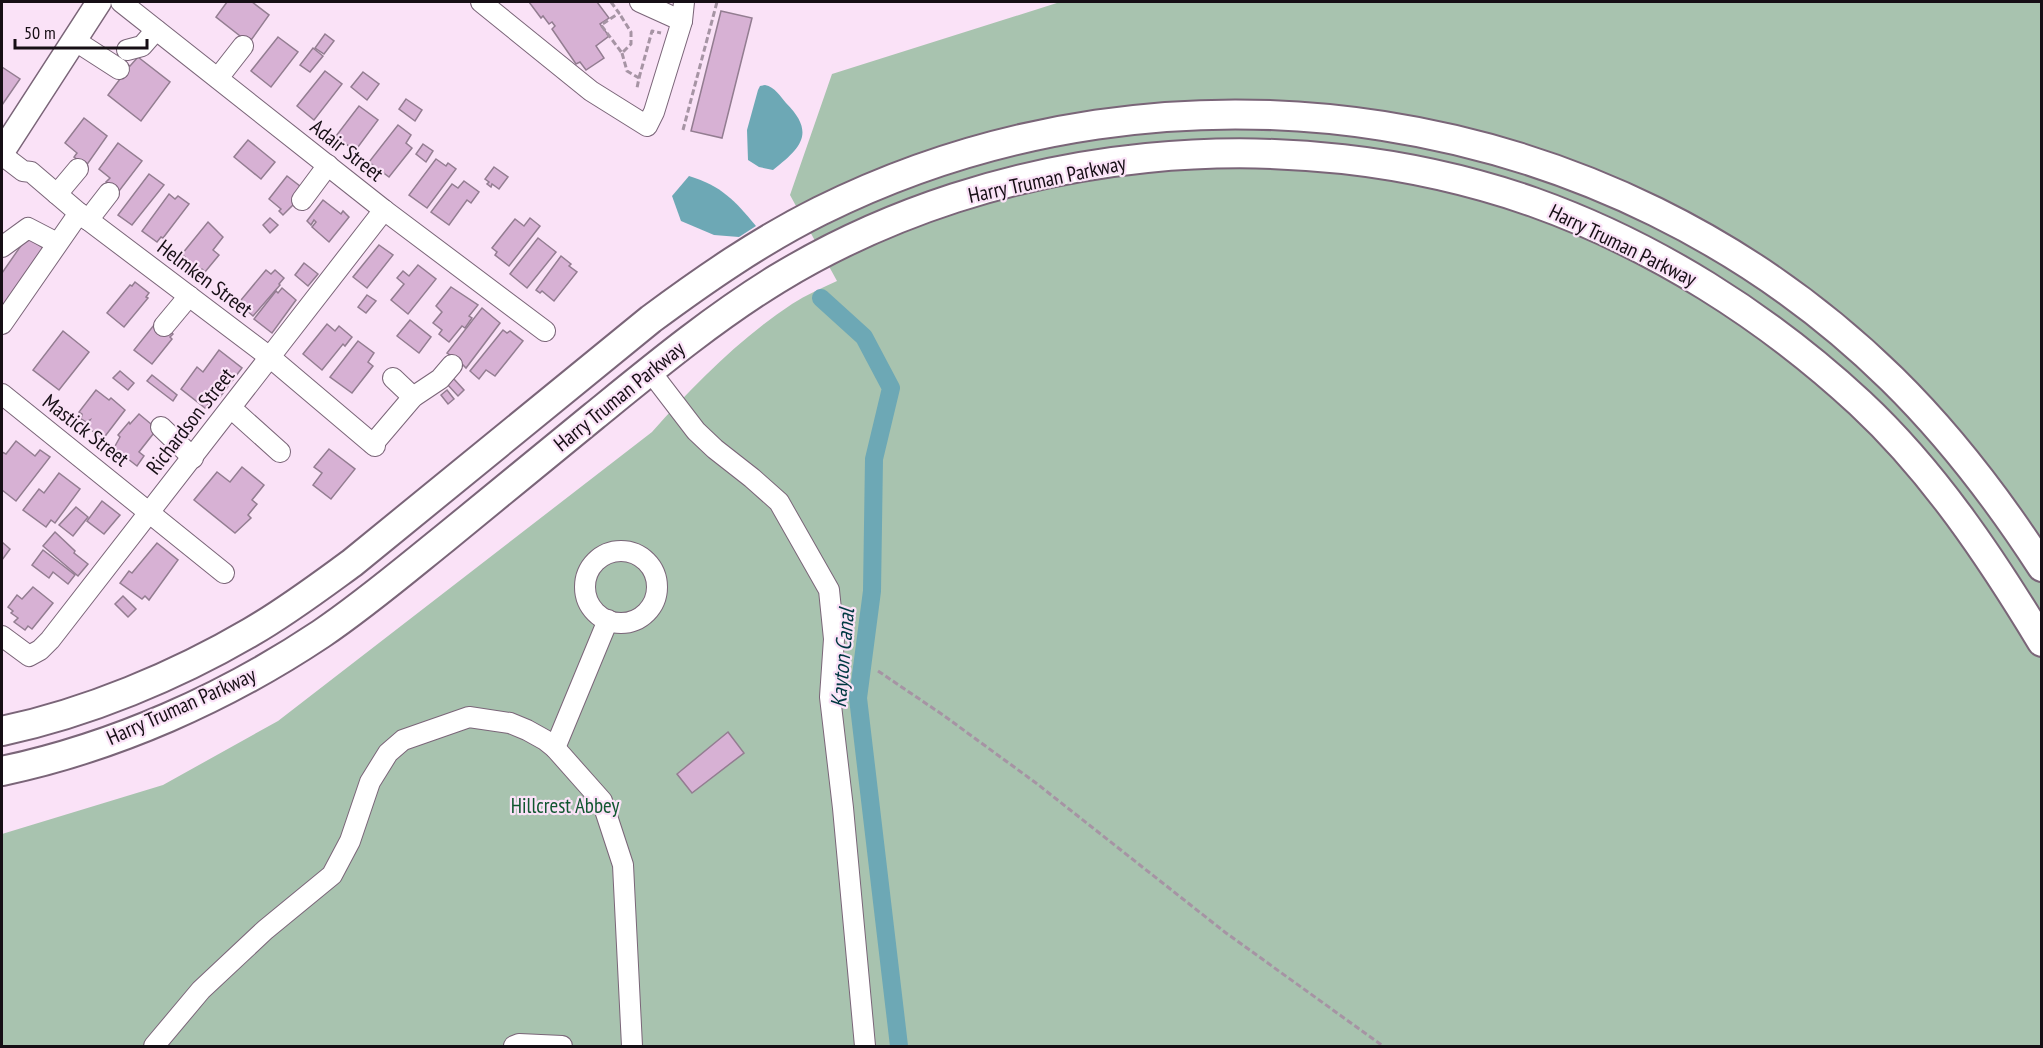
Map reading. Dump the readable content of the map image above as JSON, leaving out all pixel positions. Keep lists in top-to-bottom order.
{
  "streets": {
    "highway": ["Harry Truman Parkway"],
    "street": [
      "Adair Street",
      "Helmken Street",
      "Richardson Street",
      "Mastick Street"
    ]
  },
  "crossings": [
    ["Adair Street", "Richardson Street"],
    ["Helmken Street", "Richardson Street"],
    ["Richardson Street", "Mastick Street"]
  ],
  "water": ["Kayton Canal"],
  "parks": ["Hillcrest Abbey"],
  "scale_bar": "50 m"
}
